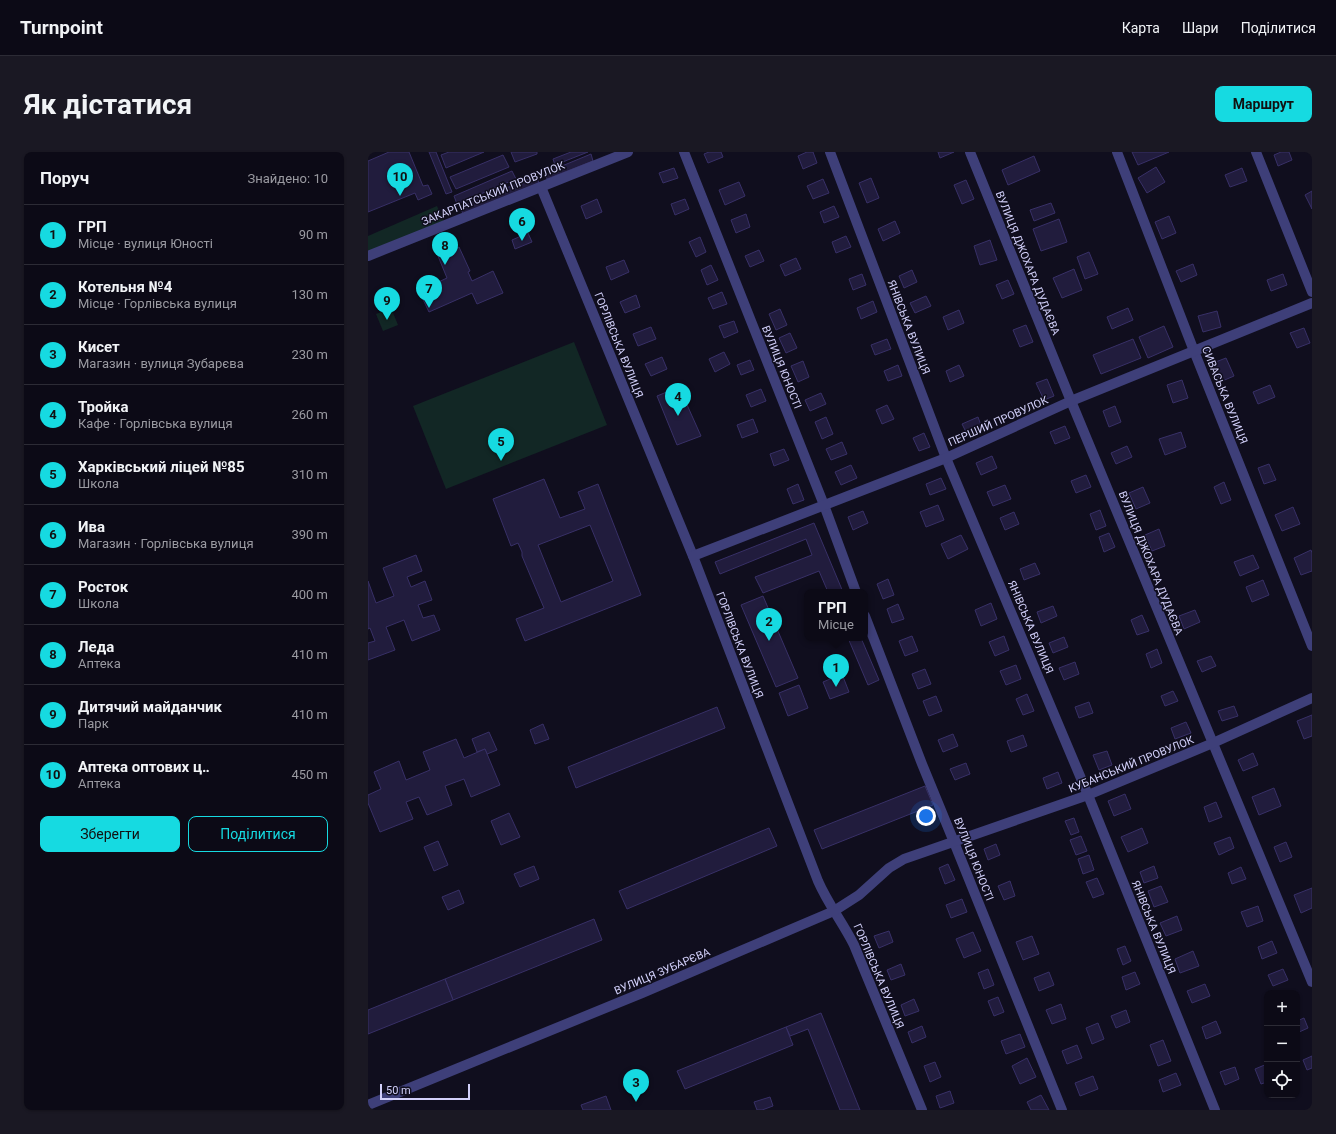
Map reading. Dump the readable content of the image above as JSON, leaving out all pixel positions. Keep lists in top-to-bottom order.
{
  "streets": {
    "street": [
      "ЗАКАРПАТСЬКИЙ ПРОВУЛОК",
      "ВУЛИЦЯ ДЖОХАРА ДУДАЄВА",
      "ЯНІВСЬКА ВУЛИЦЯ",
      "ГОРЛІВСЬКА ВУЛИЦЯ",
      "ВУЛИЦЯ ЮНОСТІ",
      "СИВАСЬКА ВУЛИЦЯ",
      "ПЕРШИЙ ПРОВУЛОК",
      "КУБАНСЬКИЙ ПРОВУЛОК",
      "ВУЛИЦЯ ЗУБАРЄВА"
    ]
  },
  "crossings": [
    ["ЗАКАРПАТСЬКИЙ ПРОВУЛОК", "ГОРЛІВСЬКА ВУЛИЦЯ"],
    ["ВУЛИЦЯ ДЖОХАРА ДУДАЄВА", "ПЕРШИЙ ПРОВУЛОК"],
    ["ВУЛИЦЯ ДЖОХАРА ДУДАЄВА", "КУБАНСЬКИЙ ПРОВУЛОК"],
    ["ЯНІВСЬКА ВУЛИЦЯ", "ПЕРШИЙ ПРОВУЛОК"],
    ["ЯНІВСЬКА ВУЛИЦЯ", "КУБАНСЬКИЙ ПРОВУЛОК"],
    ["ГОРЛІВСЬКА ВУЛИЦЯ", "ПЕРШИЙ ПРОВУЛОК"],
    ["ГОРЛІВСЬКА ВУЛИЦЯ", "ВУЛИЦЯ ЗУБАРЄВА"],
    ["ВУЛИЦЯ ЮНОСТІ", "ПЕРШИЙ ПРОВУЛОК"],
    ["ВУЛИЦЯ ЮНОСТІ", "КУБАНСЬКИЙ ПРОВУЛОК"],
    ["ВУЛИЦЯ ЮНОСТІ", "ВУЛИЦЯ ЗУБАРЄВА"],
    ["СИВАСЬКА ВУЛИЦЯ", "ПЕРШИЙ ПРОВУЛОК"],
    ["КУБАНСЬКИЙ ПРОВУЛОК", "ВУЛИЦЯ ЗУБАРЄВА"]
  ],
  "scale_bar": "50 m",
  "page": {
    "header": "Turnpoint",
    "nav": ["Карта", "Шари", "Поділитися"],
    "buttons": [
      "Маршрут",
      ["Зберегти", "Поділитися"]
    ],
    "title": "Як дістатися",
    "heading": ["Поруч", "Знайдено: 10"],
    "pins": [
      "10",
      "6",
      "8",
      "7",
      "9",
      "4",
      "5",
      "2",
      "1",
      "3"
    ],
    "list": [
      {
        "mark": "1",
        "name": "ГРП",
        "note": "Місце · вулиця Юності",
        "value": "90 m"
      },
      {
        "mark": "2",
        "name": "Котельня №4",
        "note": "Місце · Горлівська вулиця",
        "value": "130 m"
      },
      {
        "mark": "3",
        "name": "Кисет",
        "note": "Магазин · вулиця Зубарєва",
        "value": "230 m"
      },
      {
        "mark": "4",
        "name": "Тройка",
        "note": "Кафе · Горлівська вулиця",
        "value": "260 m"
      },
      {
        "mark": "5",
        "name": "Харківський ліцей №85",
        "note": "Школа",
        "value": "310 m"
      },
      {
        "mark": "6",
        "name": "Ива",
        "note": "Магазин · Горлівська вулиця",
        "value": "390 m"
      },
      {
        "mark": "7",
        "name": "Росток",
        "note": "Школа",
        "value": "400 m"
      },
      {
        "mark": "8",
        "name": "Леда",
        "note": "Аптека",
        "value": "410 m"
      },
      {
        "mark": "9",
        "name": "Дитячий майданчик",
        "note": "Парк",
        "value": "410 m"
      },
      {
        "mark": "10",
        "name": "Аптека оптових ц‥",
        "note": "Аптека",
        "value": "450 m"
      }
    ],
    "popup": ["ГРП", "Місце"],
    "map_buttons": ["+", "−"],
    "scale": "50 m"
  }
}
